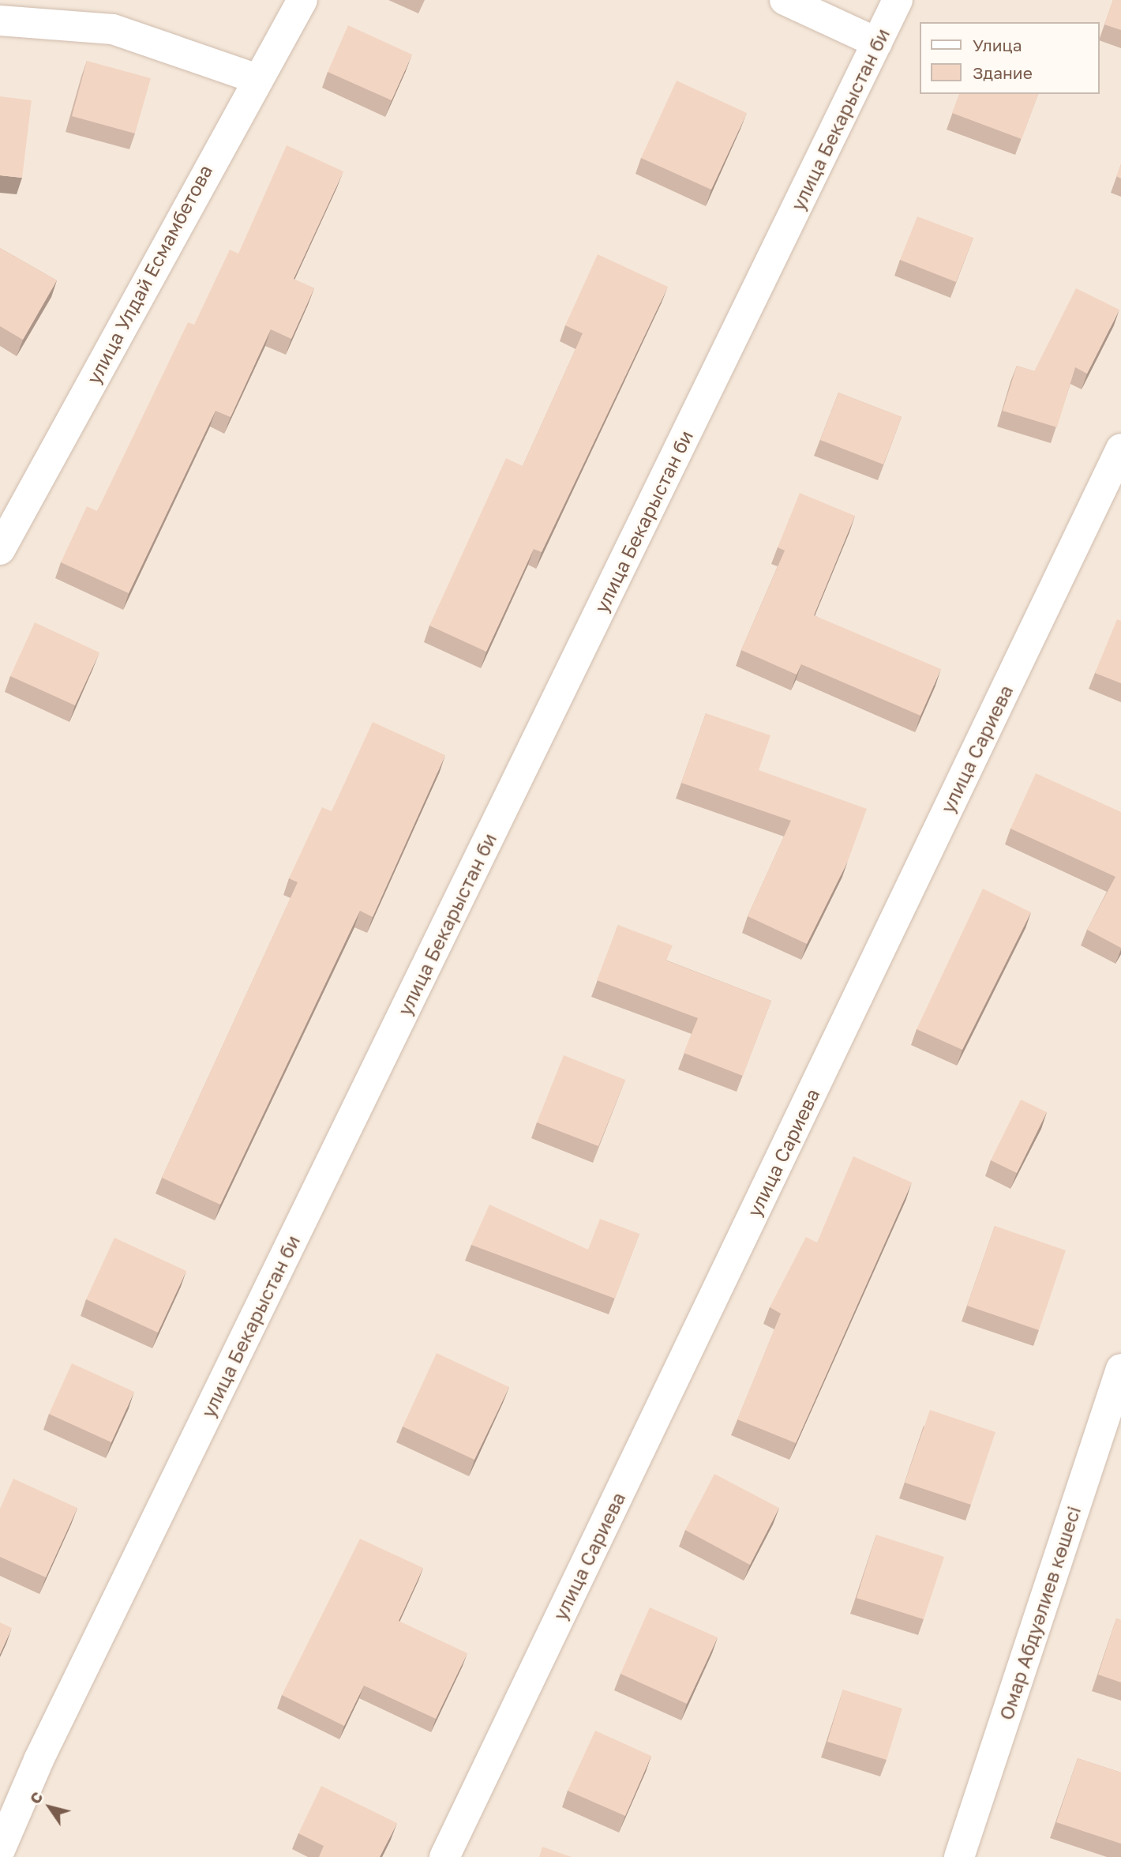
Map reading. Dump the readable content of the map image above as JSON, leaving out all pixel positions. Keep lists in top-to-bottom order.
{
  "streets": {
    "street": [
      "улица Бекарыстан би",
      "улица Улдай Есмамбетова",
      "улица Сариева",
      "Омар Абдуәлиев көшесі"
    ]
  },
  "legend": ["Улица", "Здание"],
  "north": "top left"
}
